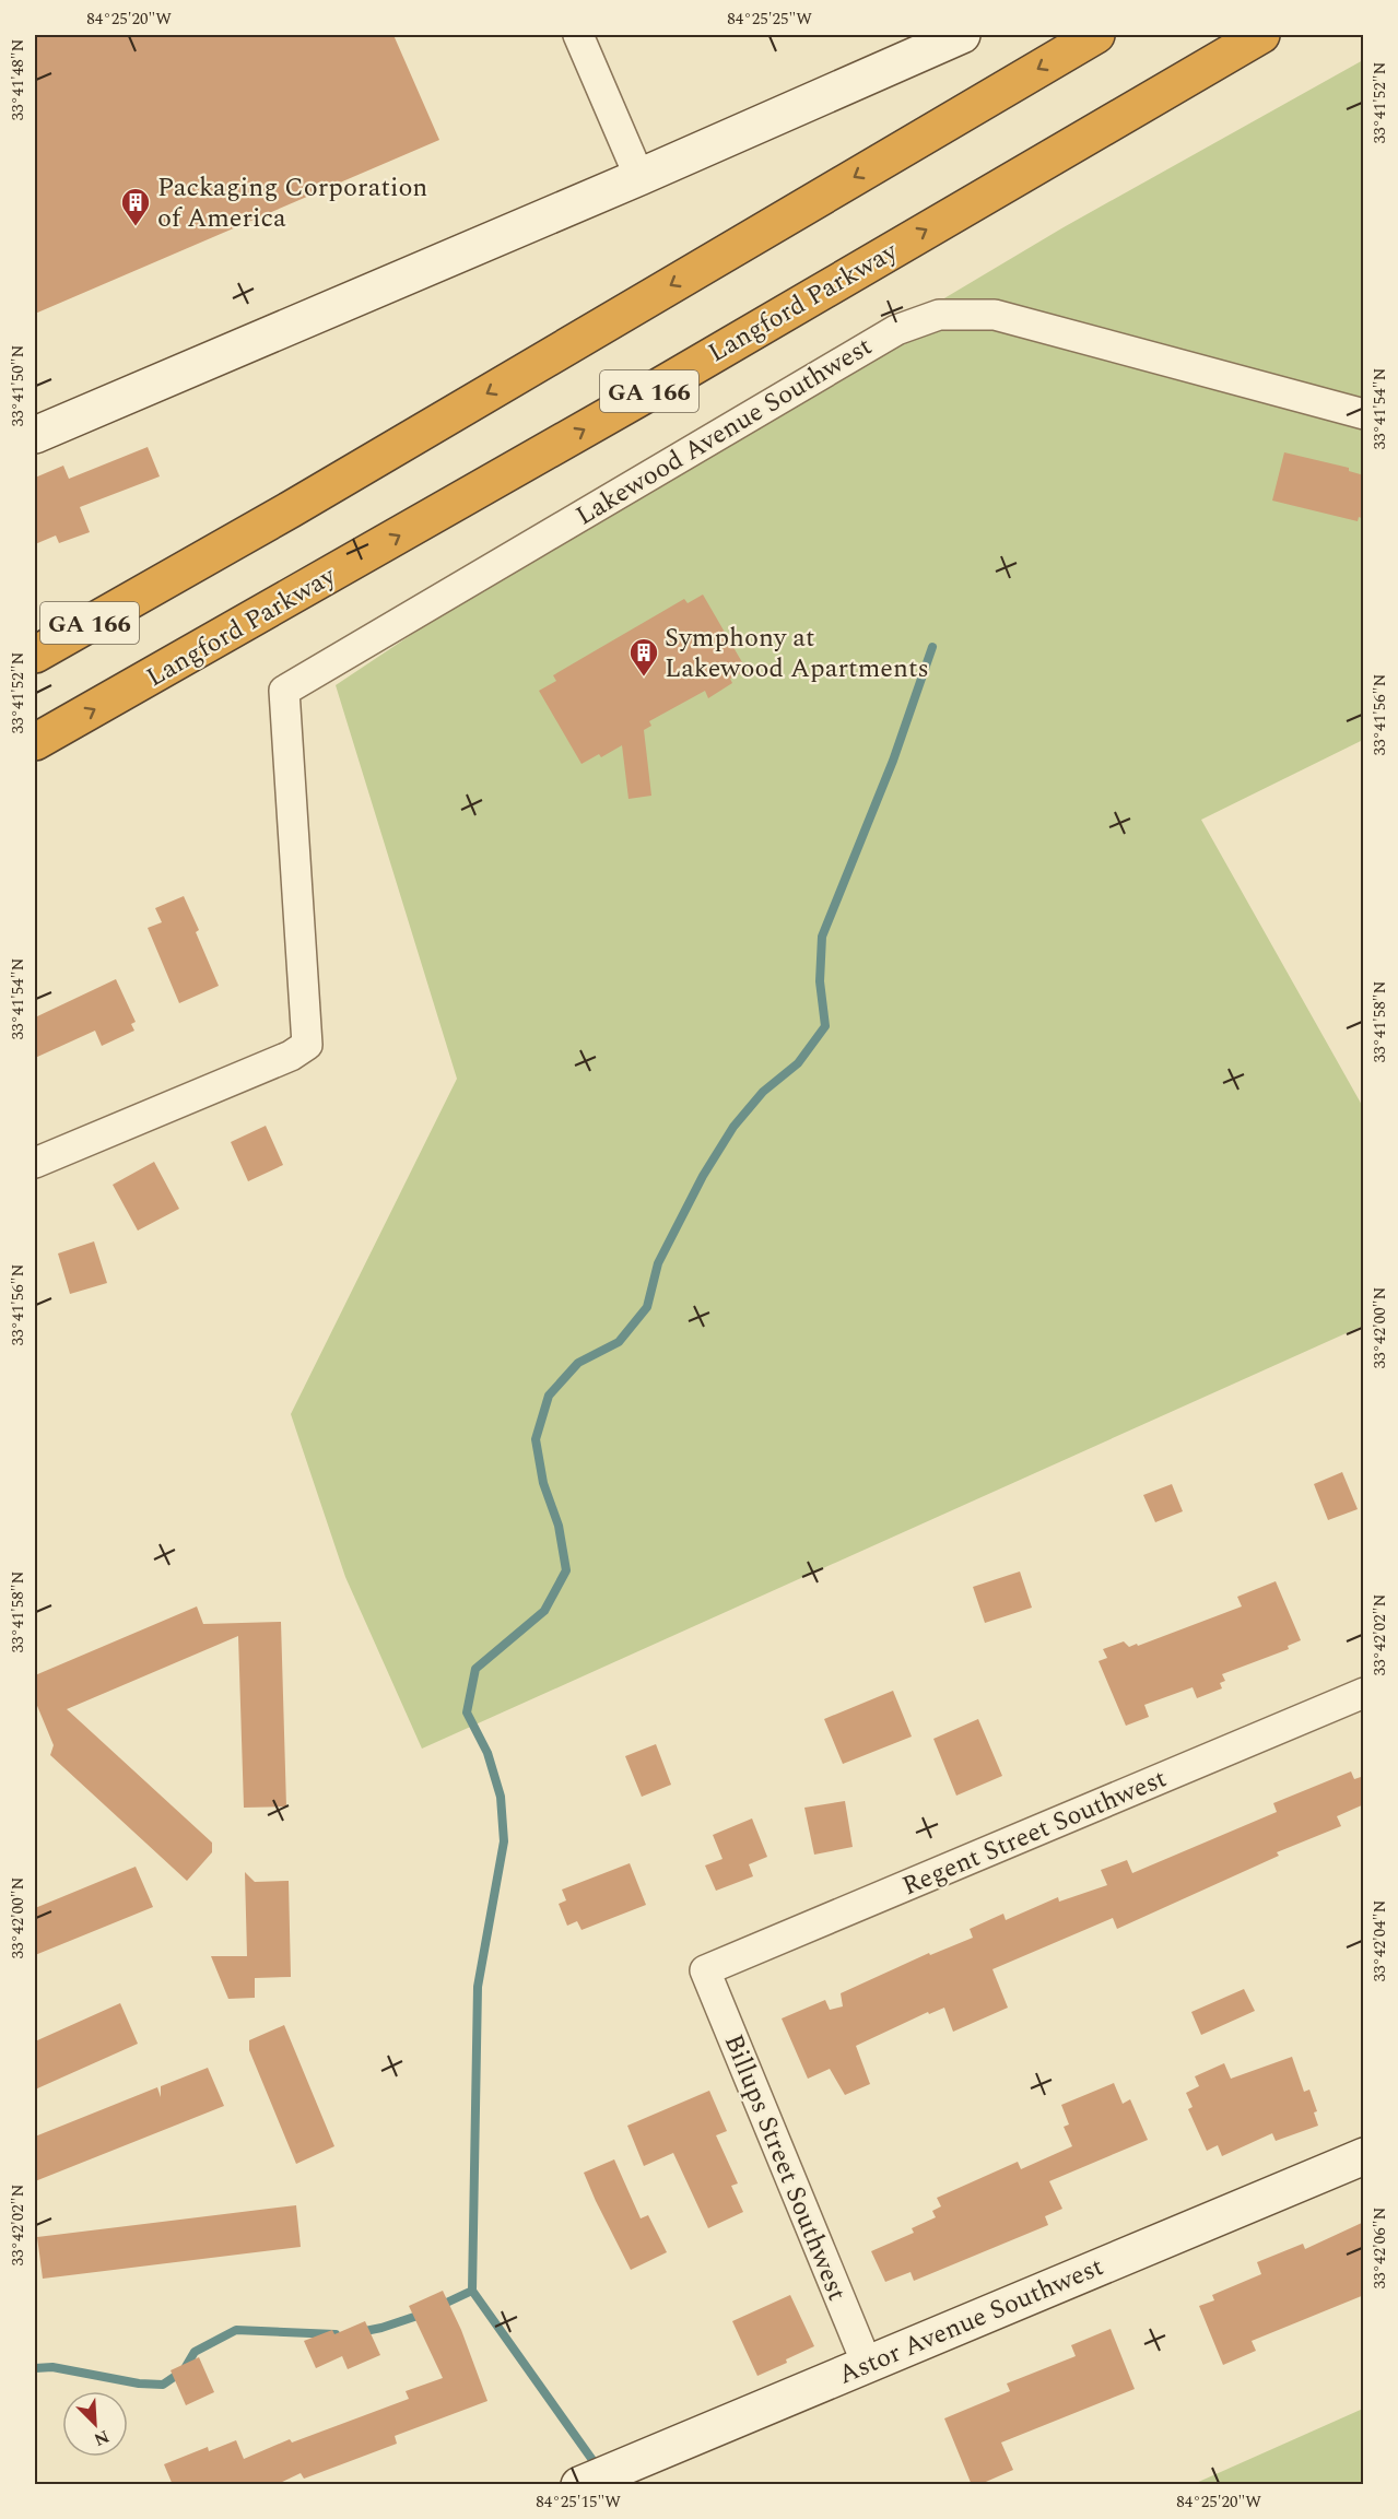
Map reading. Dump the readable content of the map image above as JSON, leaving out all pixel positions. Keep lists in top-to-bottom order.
{
  "streets": {
    "highway": ["Langford Parkway", "GA 166"],
    "street": [
      "Lakewood Avenue Southwest",
      "Regent Street Southwest",
      "Billups Street Southwest",
      "Astor Avenue Southwest"
    ]
  },
  "crossings": [
    ["Regent Street Southwest", "Billups Street Southwest"],
    ["Billups Street Southwest", "Astor Avenue Southwest"]
  ],
  "places": {
    "building": ["Packaging Corporation of America", "Symphony at Lakewood Apartments"]
  },
  "north": "bottom right",
  "coordinates": [
    "84°25'20\"W",
    "84°25'25\"W",
    "33°41'48\"N",
    "33°41'52\"N",
    "33°41'50\"N",
    "33°41'54\"N",
    "33°41'56\"N",
    "33°41'58\"N",
    "33°42'00\"N",
    "33°42'02\"N",
    "33°42'04\"N",
    "33°42'06\"N",
    "84°25'15\"W"
  ]
}
